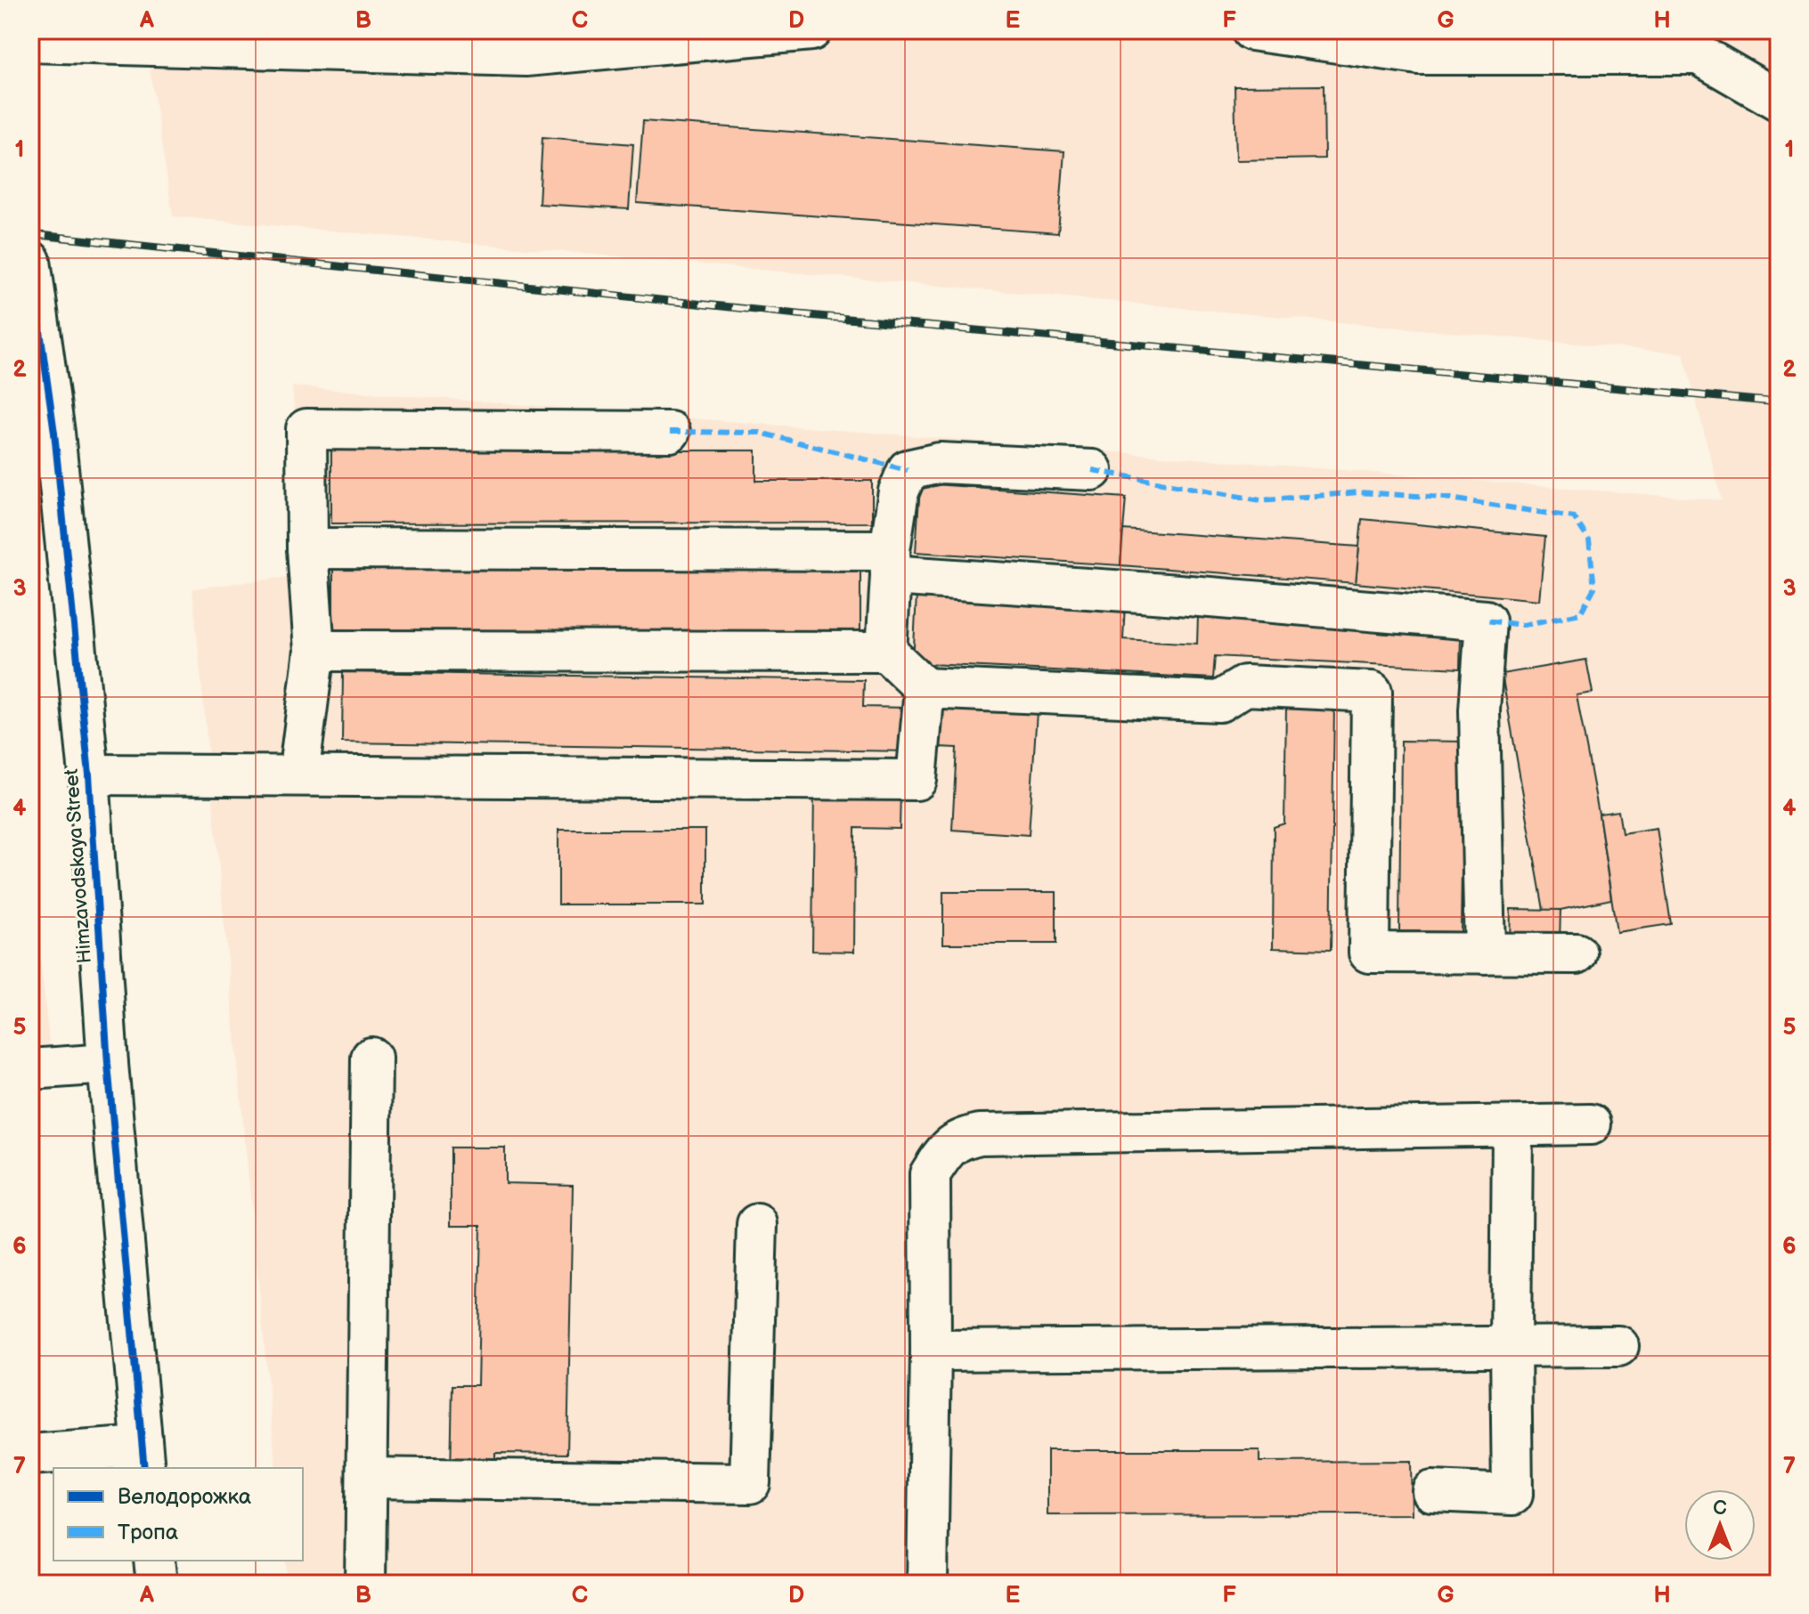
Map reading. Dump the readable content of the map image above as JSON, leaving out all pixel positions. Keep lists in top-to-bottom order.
{
  "streets": {
    "street": ["Himzavodskaya Street"]
  },
  "legend": ["Велодорожка", "Тропа"],
  "north": "top",
  "grid": {
    "columns": [
      "A",
      "B",
      "C",
      "D",
      "E",
      "F",
      "G",
      "H"
    ],
    "rows": [
      "1",
      "2",
      "3",
      "4",
      "5",
      "6",
      "7"
    ]
  }
}
